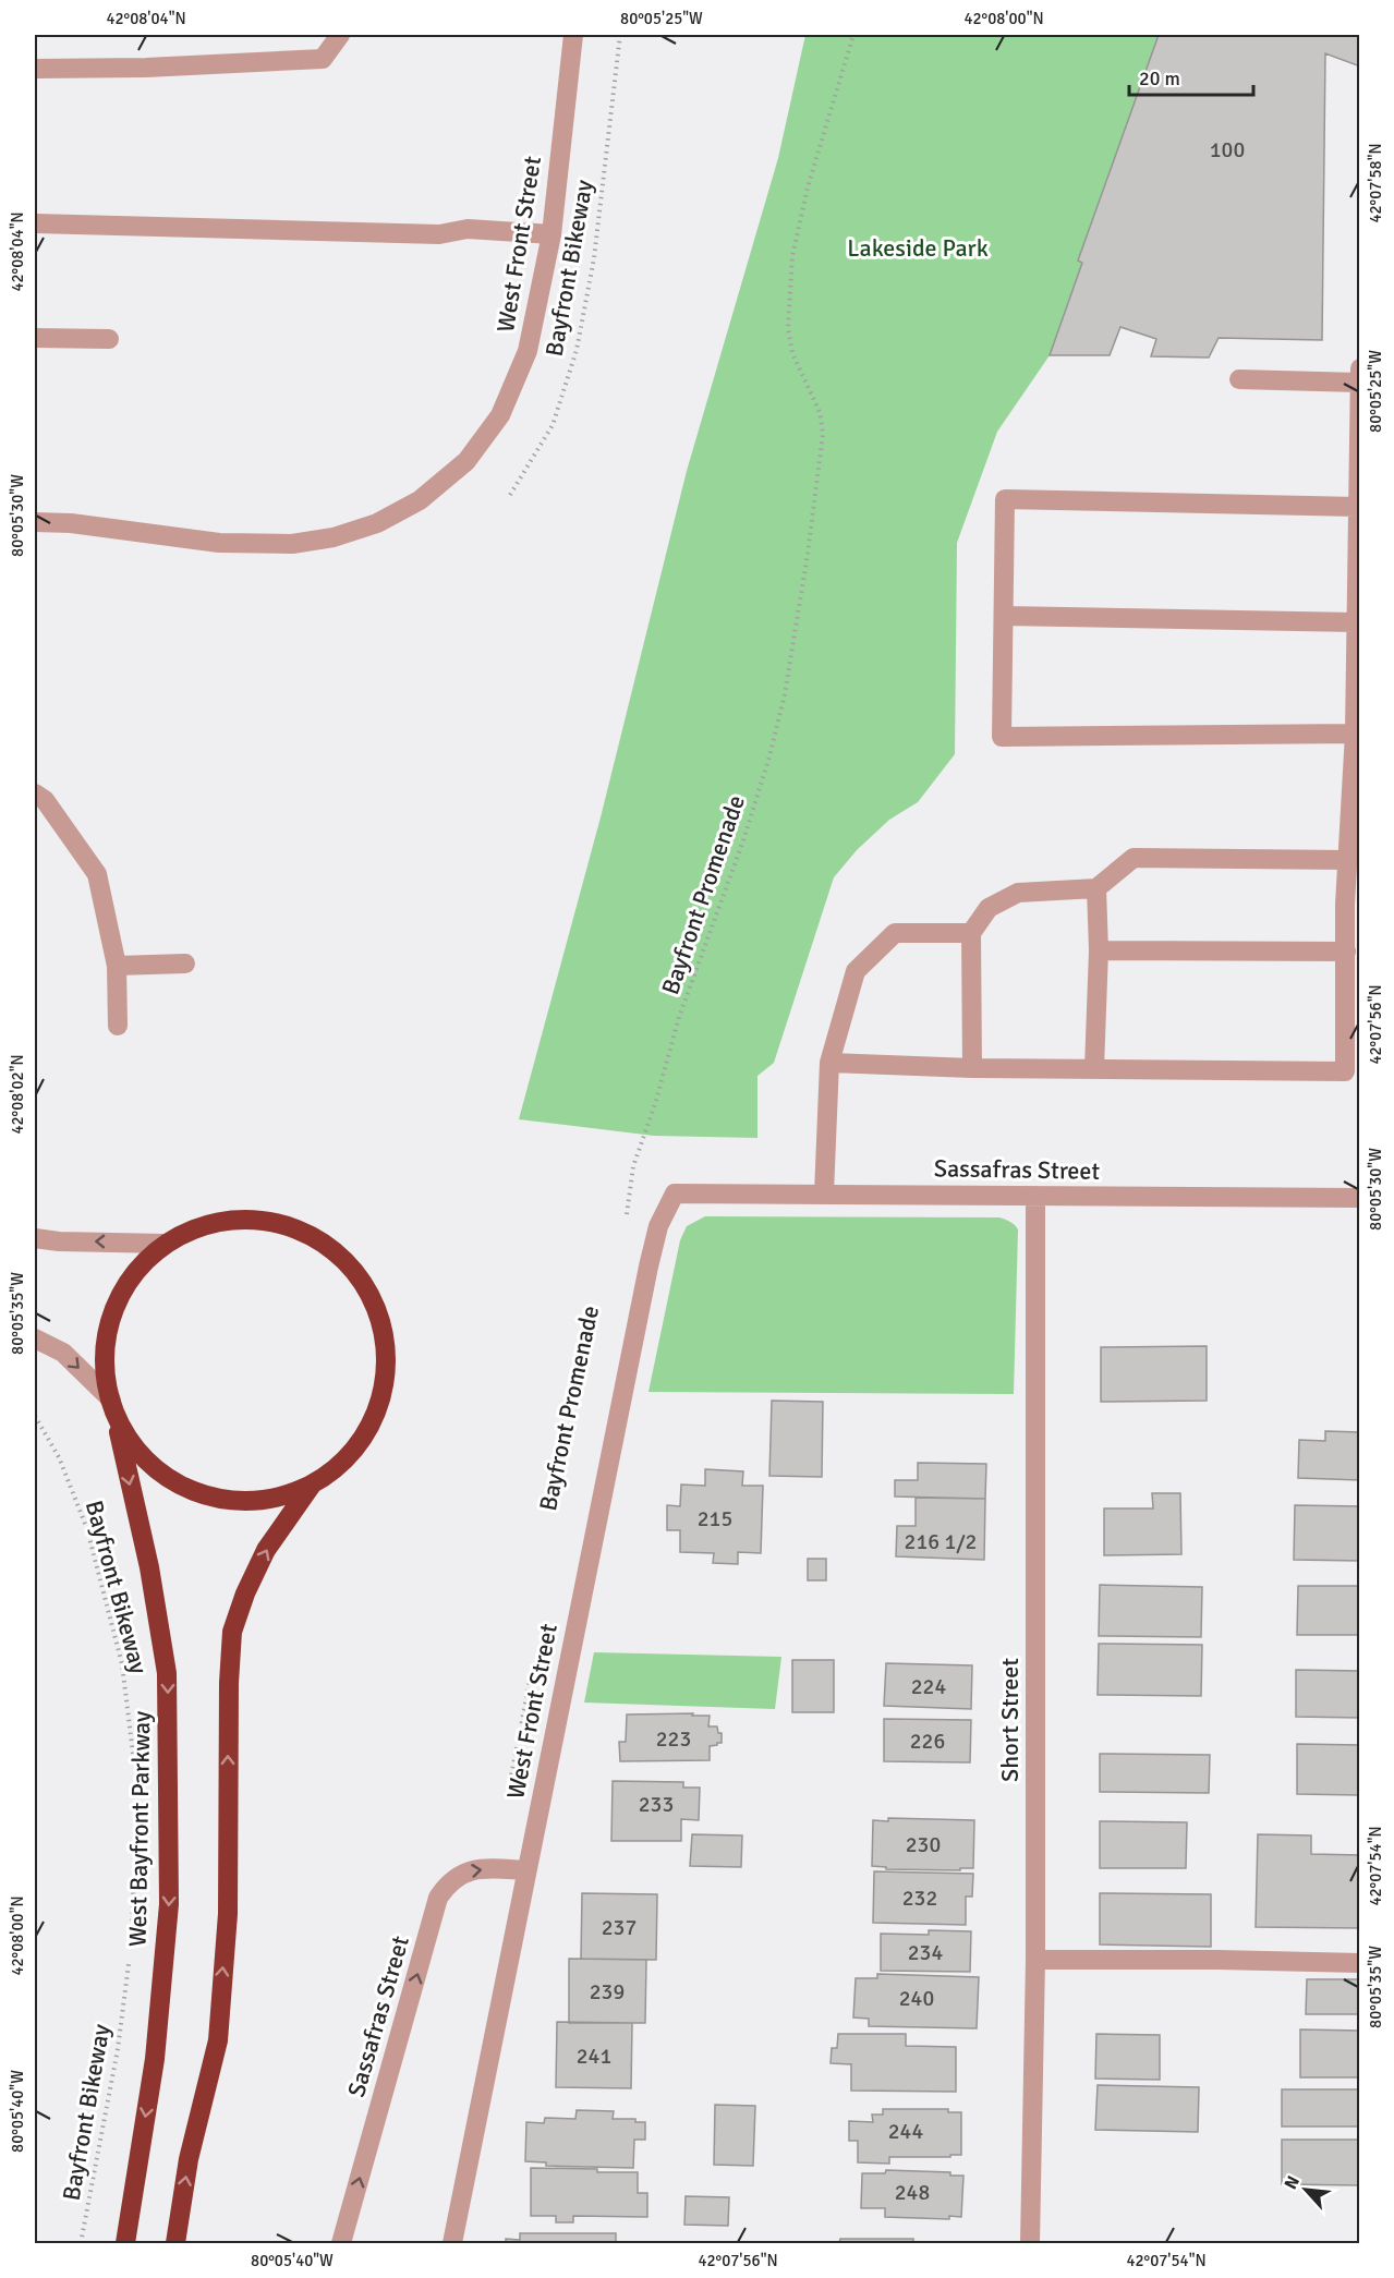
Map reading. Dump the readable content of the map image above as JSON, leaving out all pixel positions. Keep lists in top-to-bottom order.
{
  "streets": {
    "highway": ["West Bayfront Parkway"],
    "street": ["West Front Street", "Sassafras Street", "Short Street"],
    "path": ["Bayfront Bikeway", "Bayfront Promenade"]
  },
  "crossings": [
    ["West Front Street", "Sassafras Street"],
    ["Sassafras Street", "Short Street"]
  ],
  "one_way": ["Sassafras Street"],
  "parks": ["Lakeside Park"],
  "house_numbers": [
    "100",
    "215",
    "216 1/2",
    "224",
    "223",
    "226",
    "233",
    "230",
    "232",
    "237",
    "234",
    "239",
    "240",
    "241",
    "244",
    "248"
  ],
  "scale_bar": "20 m",
  "north": "top left",
  "coordinates": [
    "42°08'04\"N",
    "80°05'25\"W",
    "42°08'00\"N",
    "42°07'58\"N",
    "80°05'30\"W",
    "42°07'56\"N",
    "42°08'02\"N",
    "80°05'35\"W",
    "42°07'54\"N",
    "80°05'40\"W"
  ]
}
